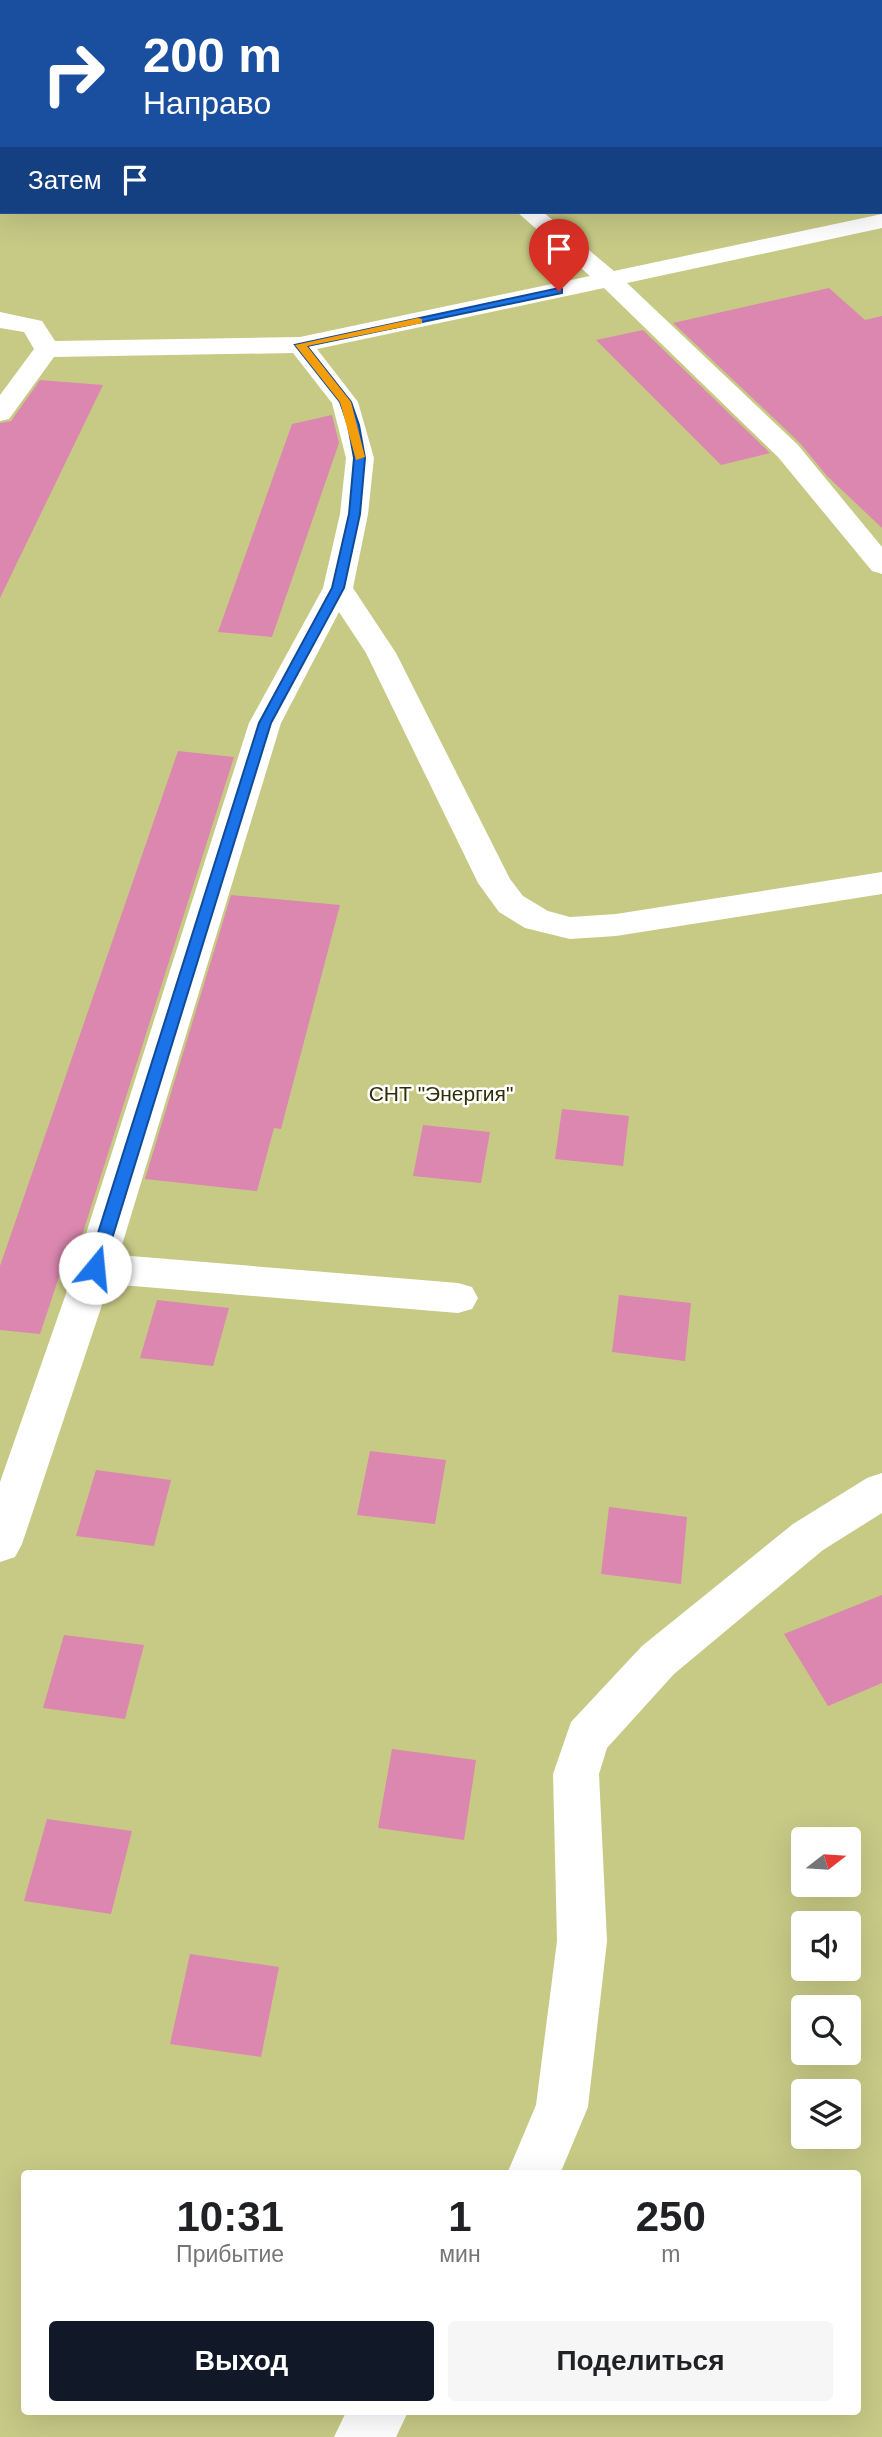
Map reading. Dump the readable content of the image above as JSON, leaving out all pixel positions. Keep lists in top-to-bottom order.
{
  "parks": ["СНТ \"Энергия\""],
  "north": "right",
  "page": {
    "turn": ["200 m", "Направо"],
    "then": "Затем",
    "eta": [
      "10:31",
      "Прибытие",
      "1",
      "мин",
      "250",
      "m"
    ],
    "buttons": ["Выход", "Поделиться"]
  }
}
